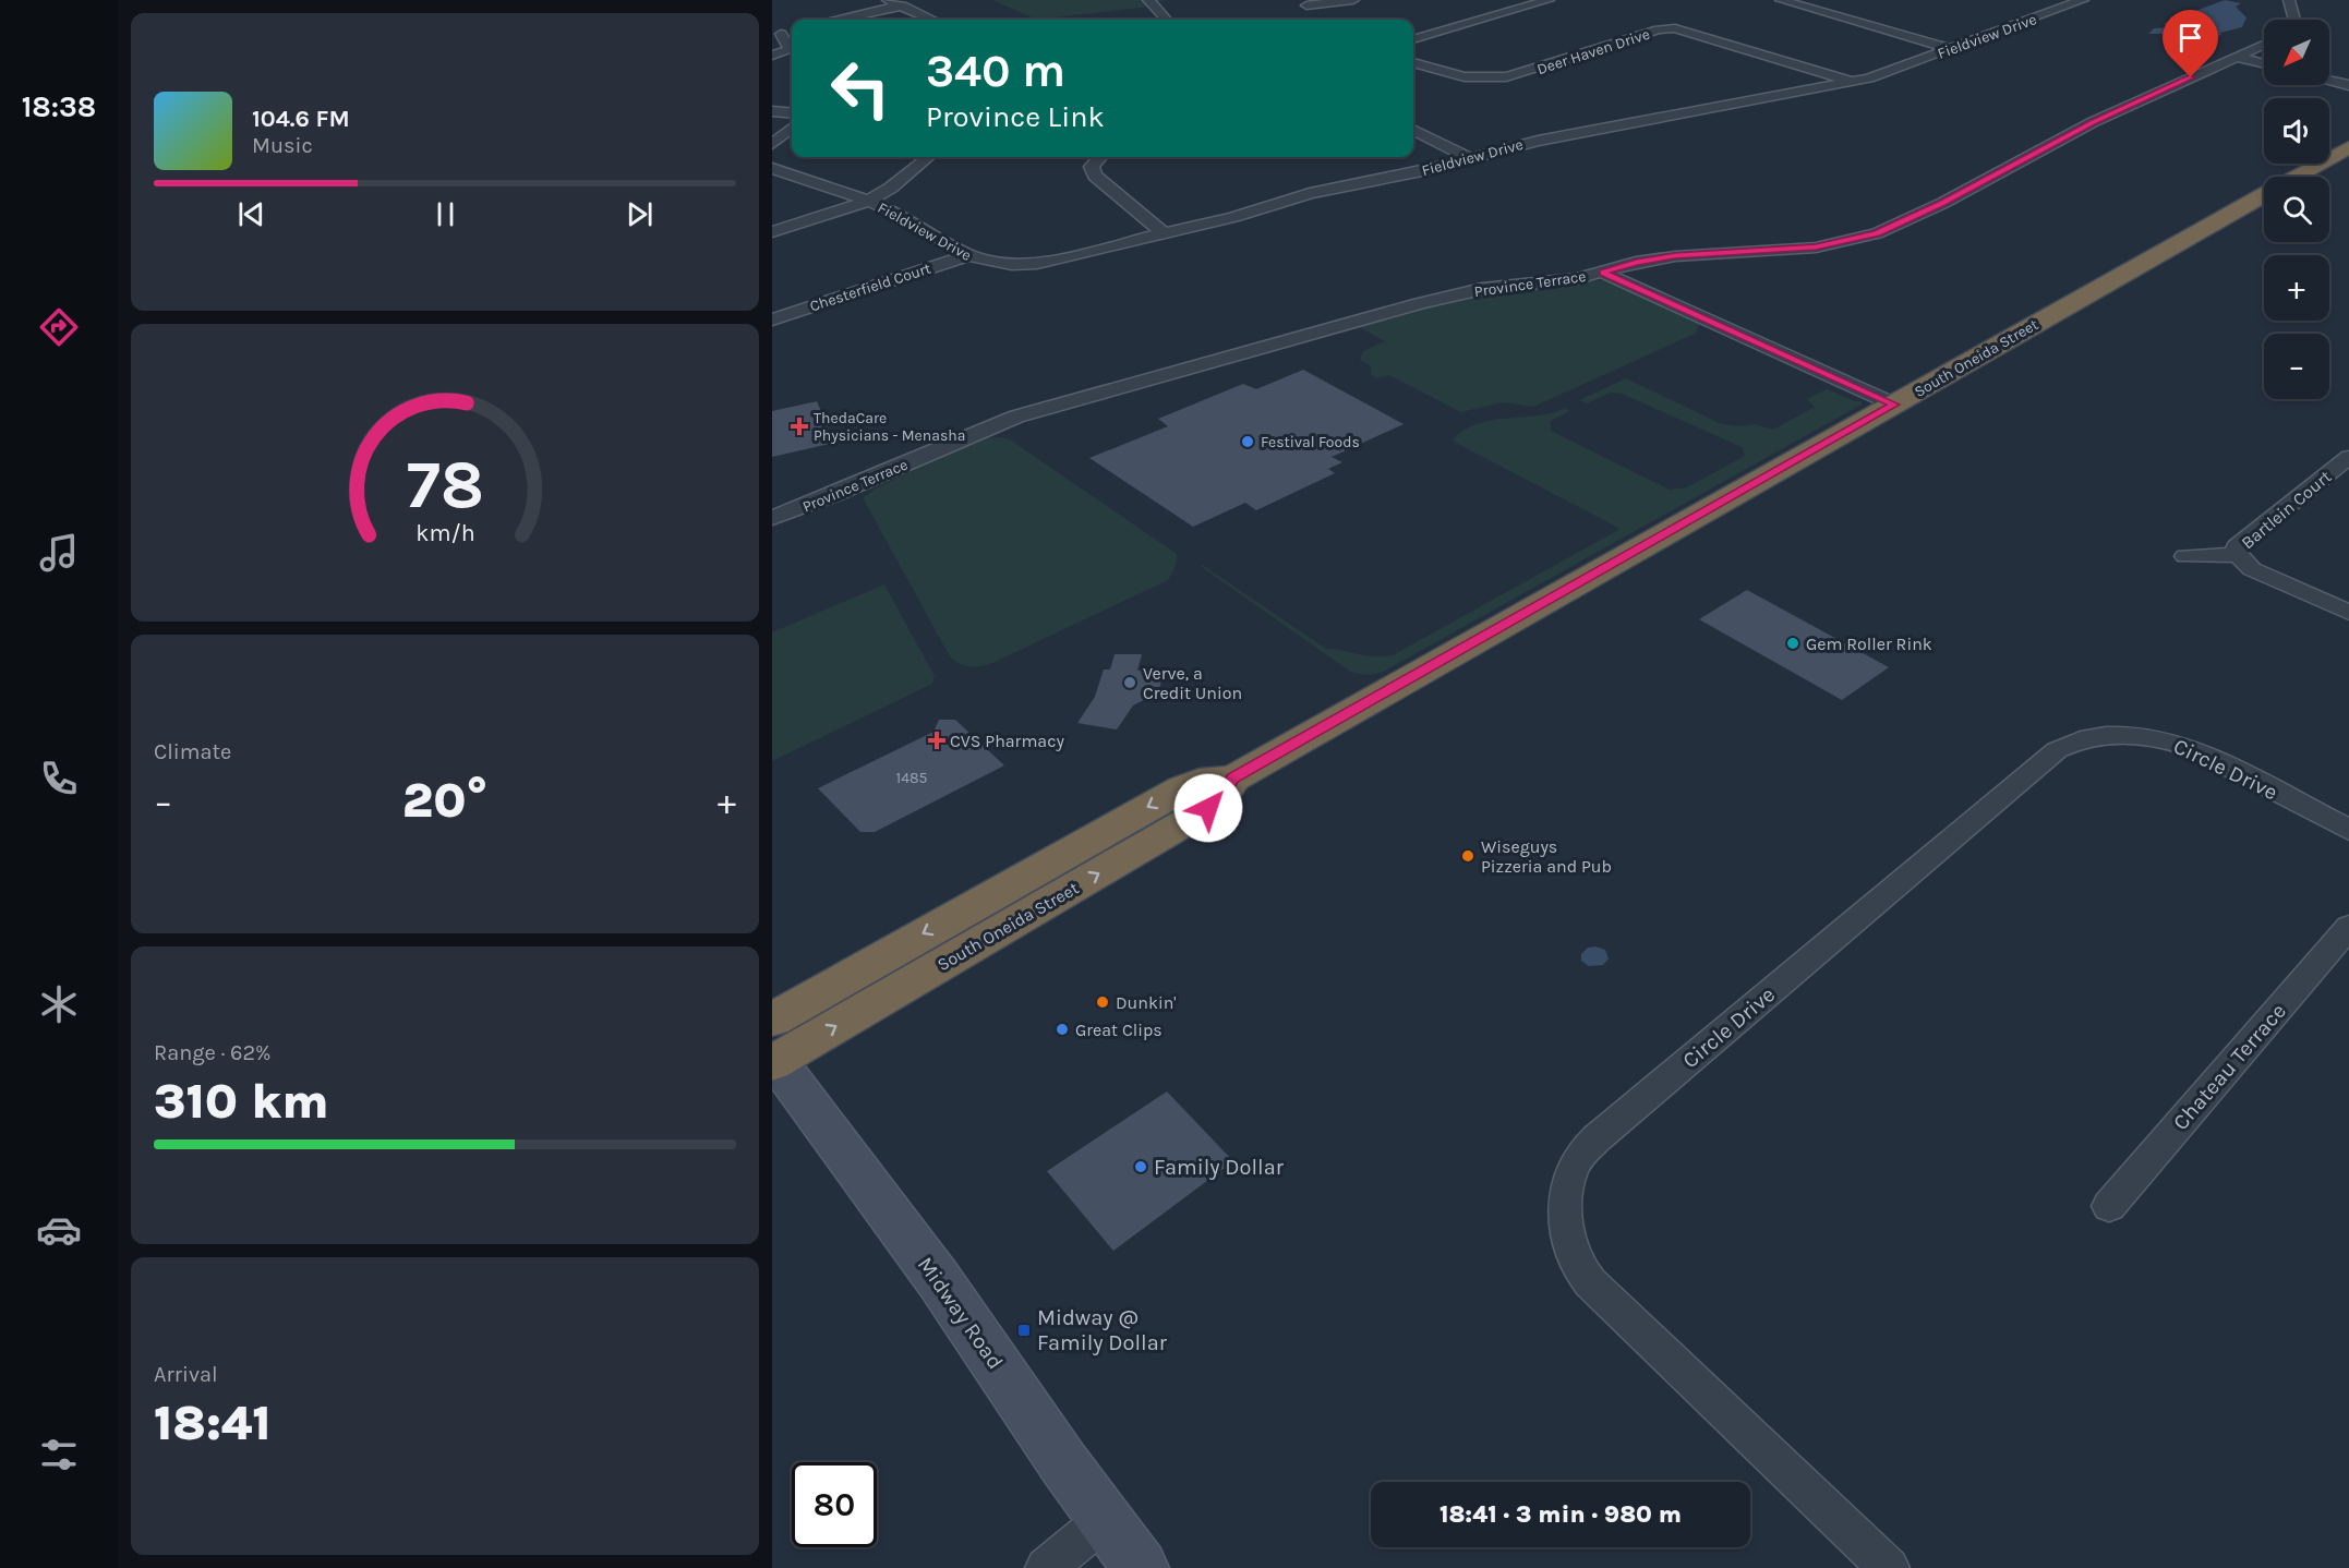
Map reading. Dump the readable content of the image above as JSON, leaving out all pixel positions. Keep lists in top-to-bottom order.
{
  "streets": {
    "highway": ["South Oneida Street"],
    "main road": ["Midway Road"],
    "street": [
      "Fieldview Drive",
      "Deer Haven Drive",
      "Province Terrace",
      "Chesterfield Court",
      "Bartlein Court",
      "Circle Drive",
      "Chateau Terrace"
    ]
  },
  "crossings": [
    ["Fieldview Drive", "Deer Haven Drive"],
    ["Fieldview Drive", "Chesterfield Court"],
    ["South Oneida Street", "Midway Road"]
  ],
  "places": {
    "health": ["ThedaCare Physicians - Menasha", "CVS Pharmacy"],
    "other": [
      "Festival Foods",
      "Gem Roller Rink",
      "Verve, a Credit Union",
      "Wiseguys Pizzeria and Pub",
      "Dunkin'",
      "Great Clips",
      "Family Dollar"
    ],
    "transit": ["Midway @ Family Dollar"]
  },
  "house_numbers": ["1485"],
  "north": "bottom left",
  "page": {
    "tabs": "18:38",
    "map_buttons": ["+", "−"],
    "turn": ["340 m", "Province Link"],
    "song": ["104.6 FM", "Music"],
    "tile": [
      "Climate",
      ["Range · 62%", "310 km"],
      ["Arrival", "18:41"]
    ],
    "heat": ["−", "20°", "+"],
    "limit": "80",
    "trip": "18:41 · 3 min · 980 m",
    "gauge": ["78", "km/h"]
  }
}
